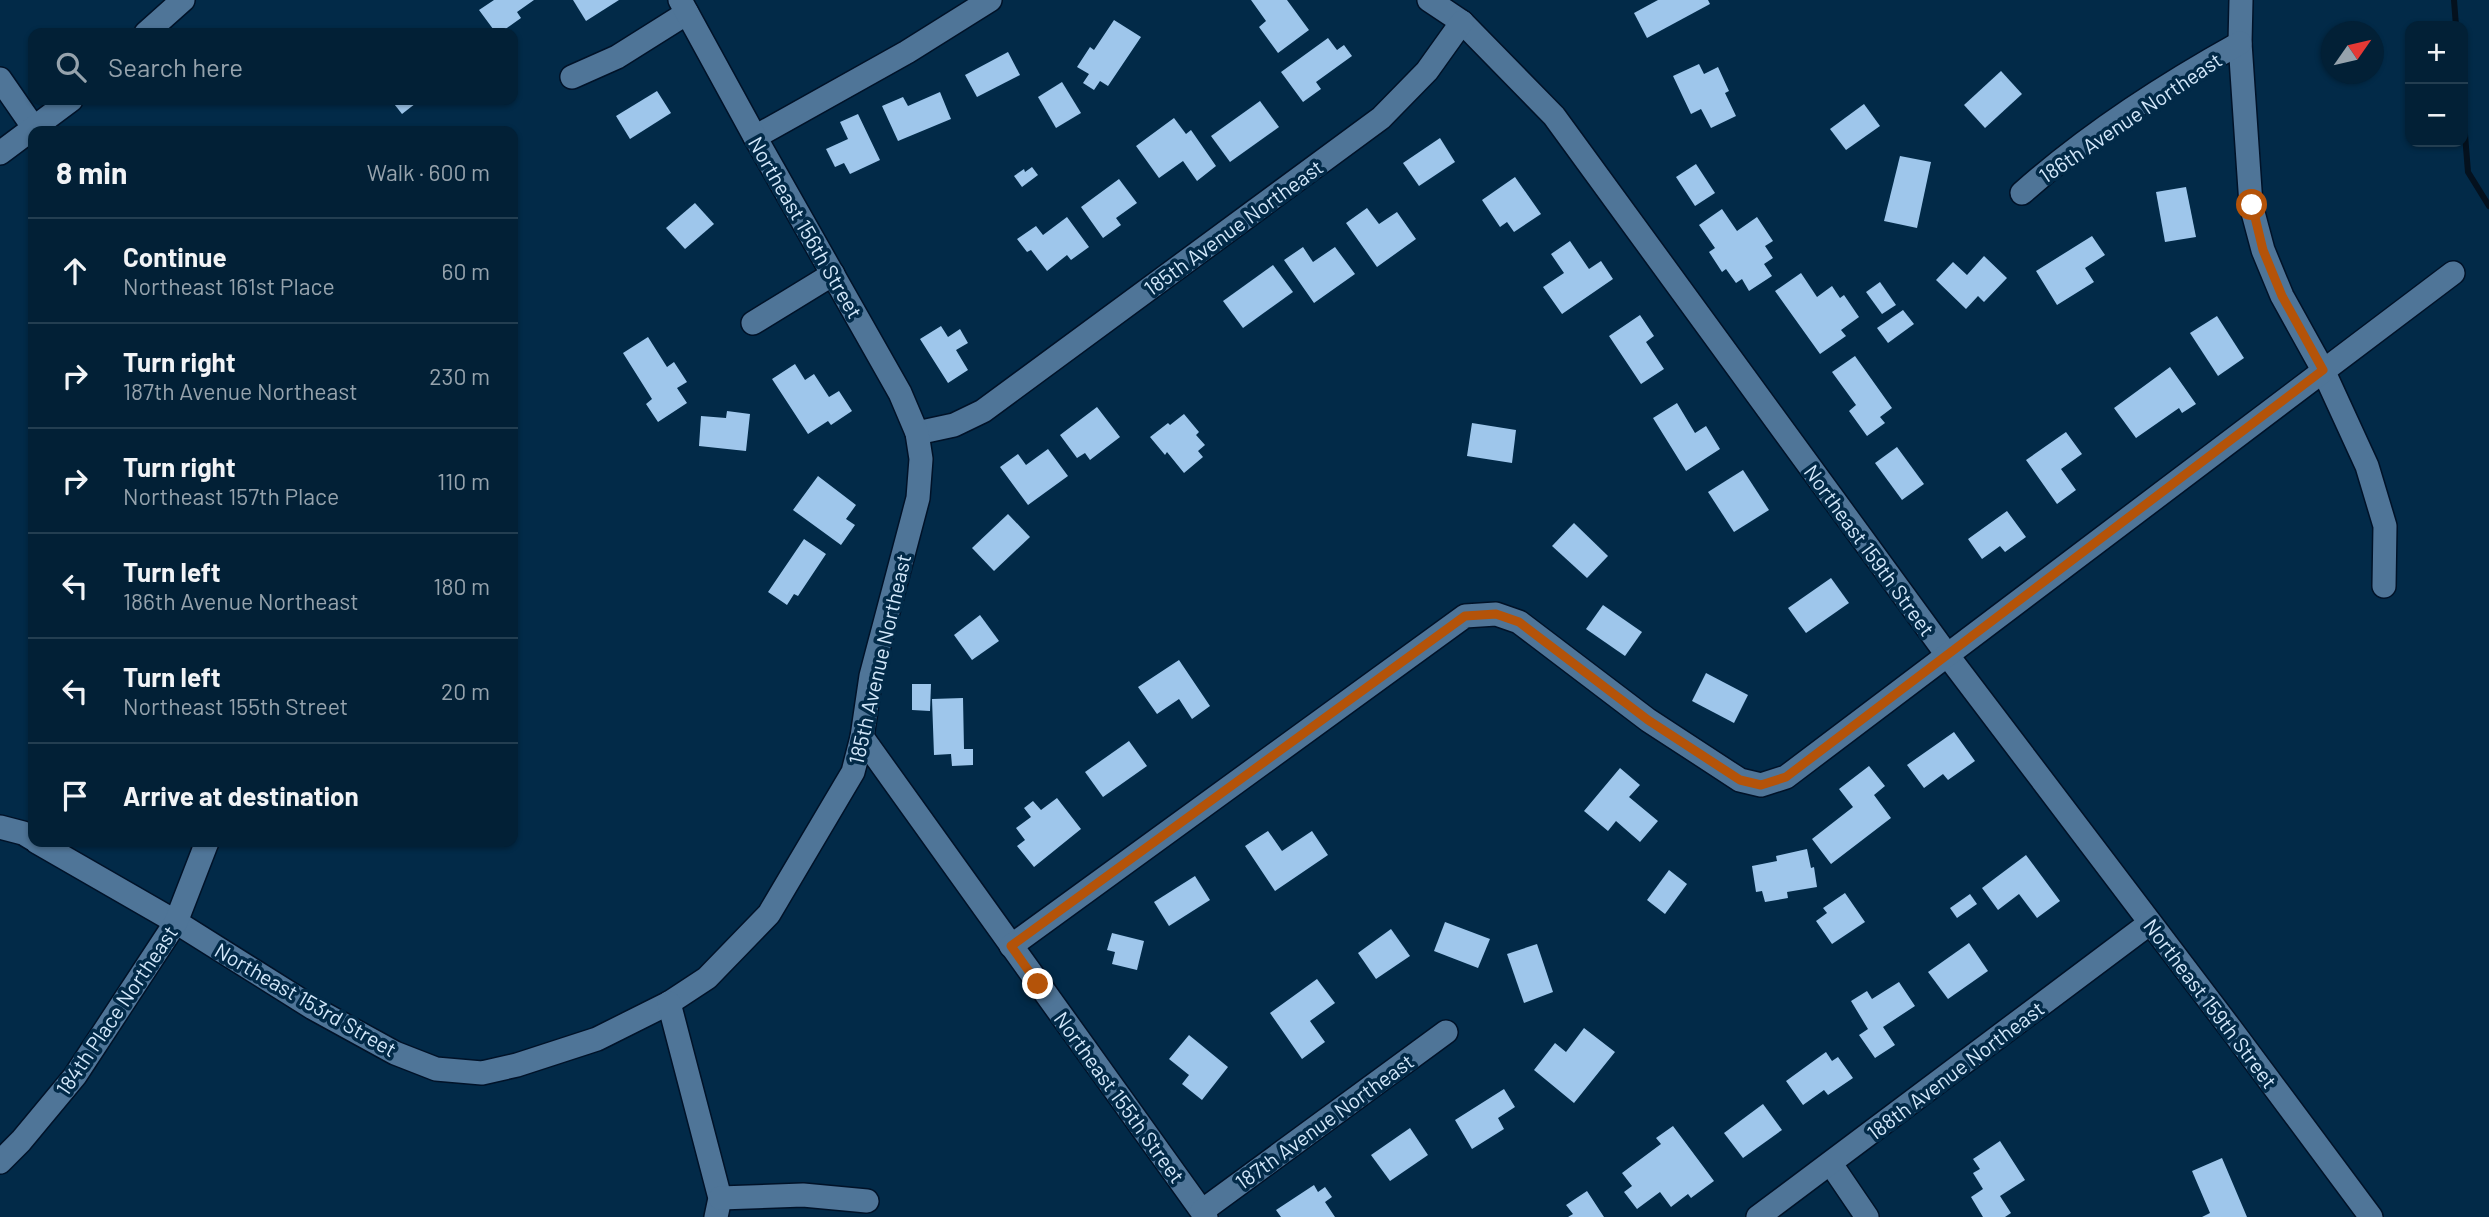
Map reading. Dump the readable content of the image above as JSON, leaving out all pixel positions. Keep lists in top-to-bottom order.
{
  "streets": {
    "street": [
      "186th Avenue Northeast",
      "Northeast 156th Street",
      "185th Avenue Northeast",
      "Northeast 159th Street",
      "Northeast 153rd Street",
      "184th Place Northeast",
      "188th Avenue Northeast",
      "Northeast 155th Street",
      "187th Avenue Northeast"
    ]
  },
  "crossings": [
    ["Northeast 156th Street", "185th Avenue Northeast"],
    ["185th Avenue Northeast", "Northeast 159th Street"],
    ["185th Avenue Northeast", "Northeast 153rd Street"],
    ["185th Avenue Northeast", "Northeast 155th Street"],
    ["Northeast 159th Street", "188th Avenue Northeast"],
    ["Northeast 153rd Street", "184th Place Northeast"],
    ["Northeast 155th Street", "187th Avenue Northeast"]
  ],
  "north": "top right",
  "page": {
    "map_buttons": ["+", "−"],
    "search": "Search here",
    "heading": ["8 min", "Walk · 600 m"],
    "list": [
      ["Continue", "Northeast 161st Place", "60 m"],
      ["Turn right", "187th Avenue Northeast", "230 m"],
      ["Turn right", "Northeast 157th Place", "110 m"],
      ["Turn left", "186th Avenue Northeast", "180 m"],
      ["Turn left", "Northeast 155th Street", "20 m"],
      "Arrive at destination"
    ]
  }
}
